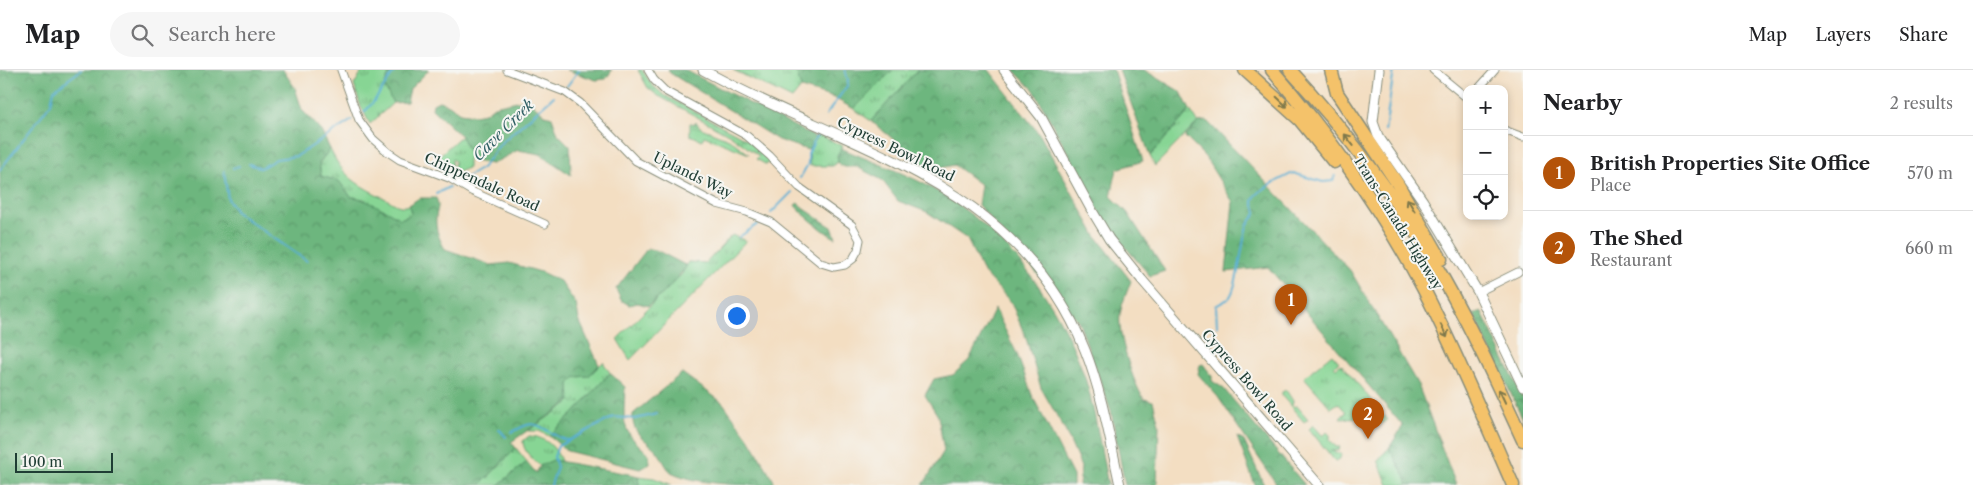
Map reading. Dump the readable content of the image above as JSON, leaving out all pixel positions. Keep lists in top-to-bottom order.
{
  "streets": {
    "highway": ["Trans-Canada Highway"],
    "street": ["Cypress Bowl Road", "Uplands Way", "Chippendale Road"]
  },
  "water": ["Cave Creek"],
  "scale_bar": "100 m",
  "page": {
    "header": "Map",
    "search": "Search here",
    "nav": ["Map", "Layers", "Share"],
    "heading": ["Nearby", "2 results"],
    "map_buttons": ["+", "−"],
    "list": [
      {
        "mark": "1",
        "name": "British Properties Site Office",
        "note": "Place",
        "value": "570 m"
      },
      {
        "mark": "2",
        "name": "The Shed",
        "note": "Restaurant",
        "value": "660 m"
      }
    ],
    "pins": ["1", "2"],
    "scale": "100 m"
  }
}
